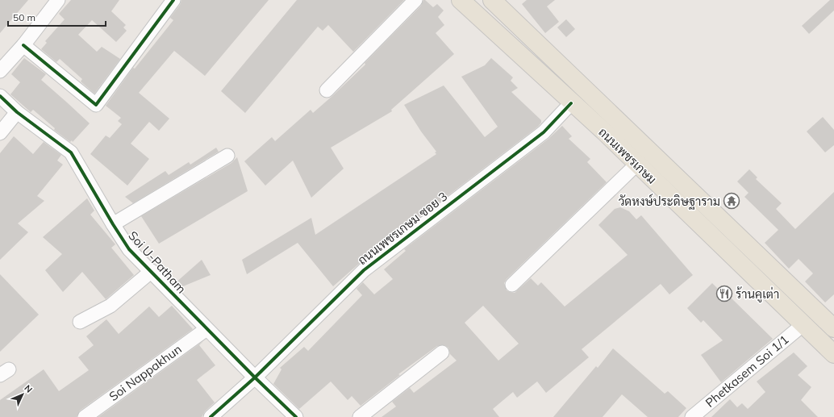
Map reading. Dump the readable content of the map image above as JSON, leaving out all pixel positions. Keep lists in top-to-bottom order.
{
  "streets": {
    "main road": ["ถนนเพชรเกษม"],
    "street": [
      "ถนนเพชรเกษม ซอย 3",
      "Soi U-Patham",
      "Phetkasem Soi 1/1",
      "Soi Nappakhun"
    ]
  },
  "crossings": [
    ["ถนนเพชรเกษม", "ถนนเพชรเกษม ซอย 3"],
    ["ถนนเพชรเกษม", "Phetkasem Soi 1/1"],
    ["ถนนเพชรเกษม ซอย 3", "Soi U-Patham"],
    ["Soi U-Patham", "Soi Nappakhun"]
  ],
  "places": {
    "temple": ["วัดหงษ์ประดิษฐาราม"],
    "restaurant": ["ร้านคูเต่า"]
  },
  "scale_bar": "50 m",
  "north": "top right"
}
